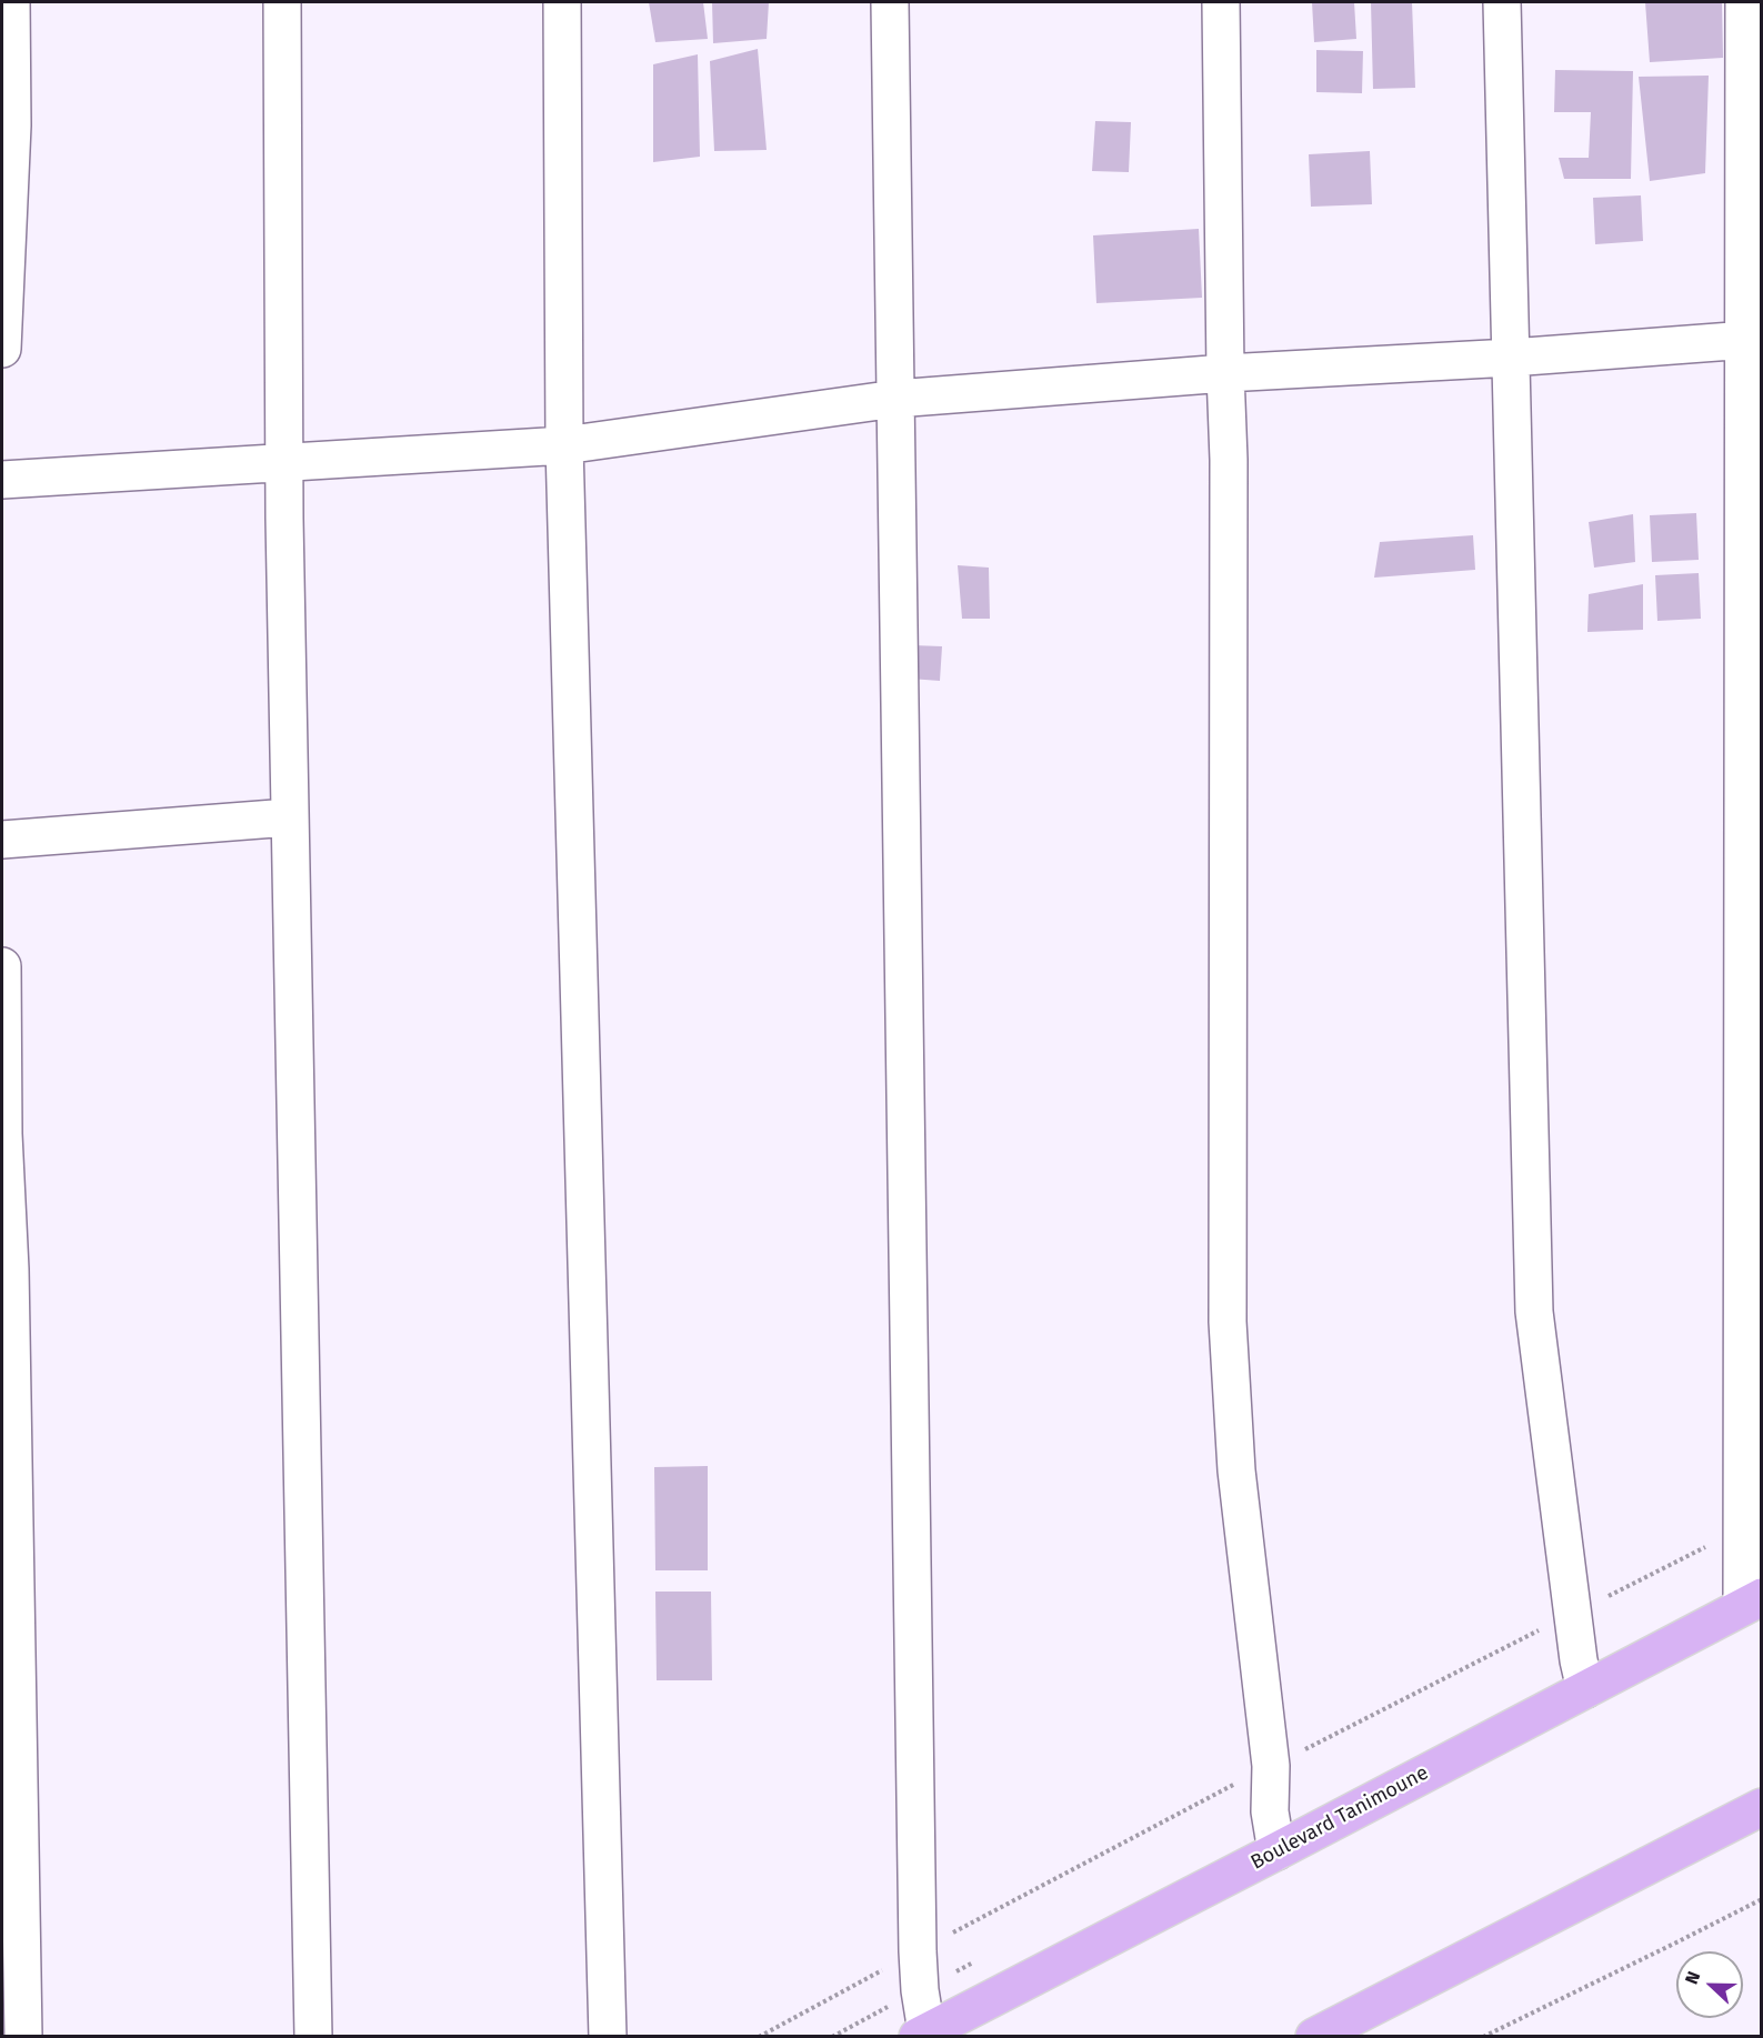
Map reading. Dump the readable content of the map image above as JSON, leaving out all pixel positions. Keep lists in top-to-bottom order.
{
  "streets": {
    "main road": ["Boulevard Tanimoune"]
  },
  "north": "left"
}
